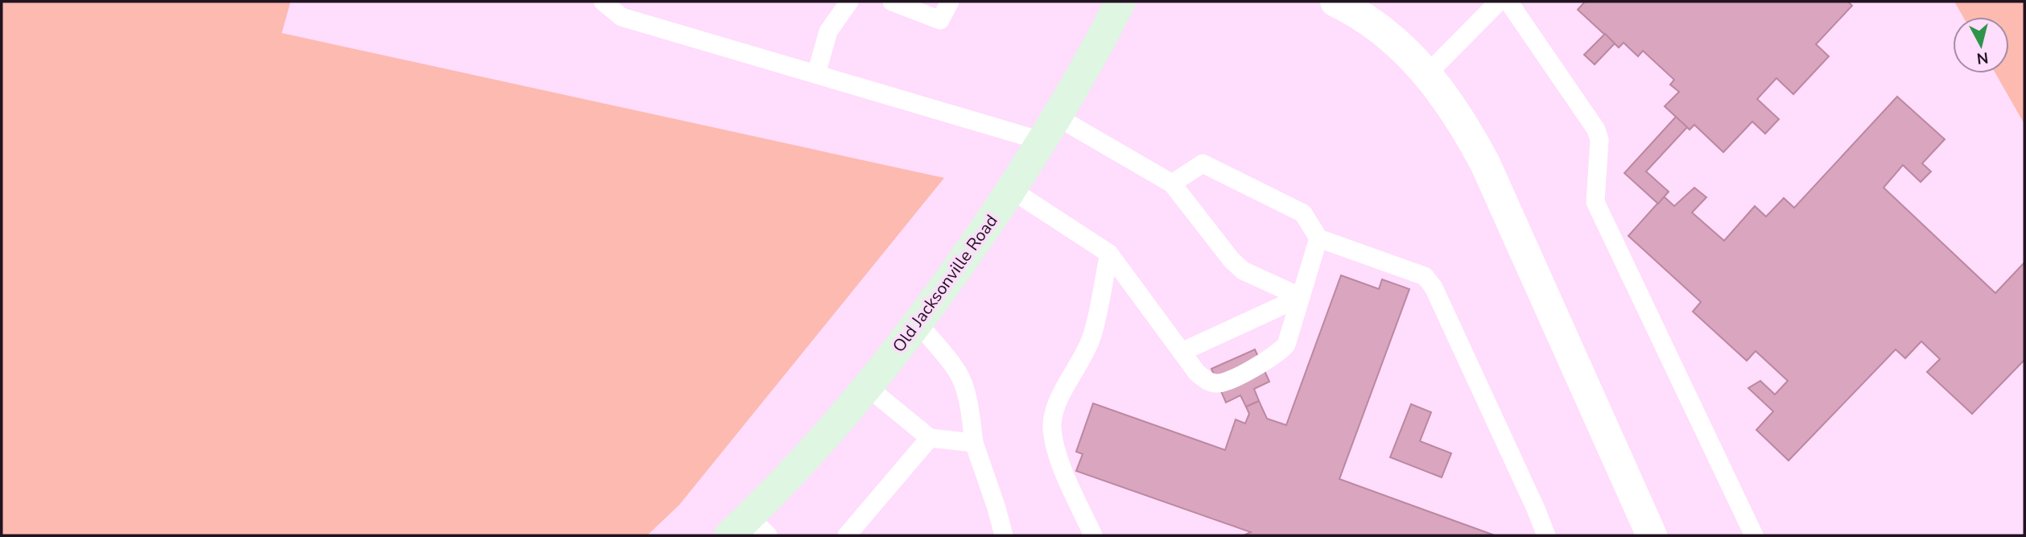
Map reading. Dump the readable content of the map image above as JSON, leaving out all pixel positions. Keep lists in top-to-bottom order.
{
  "streets": {
    "main road": ["Old Jacksonville Road"]
  },
  "north": "bottom"
}
